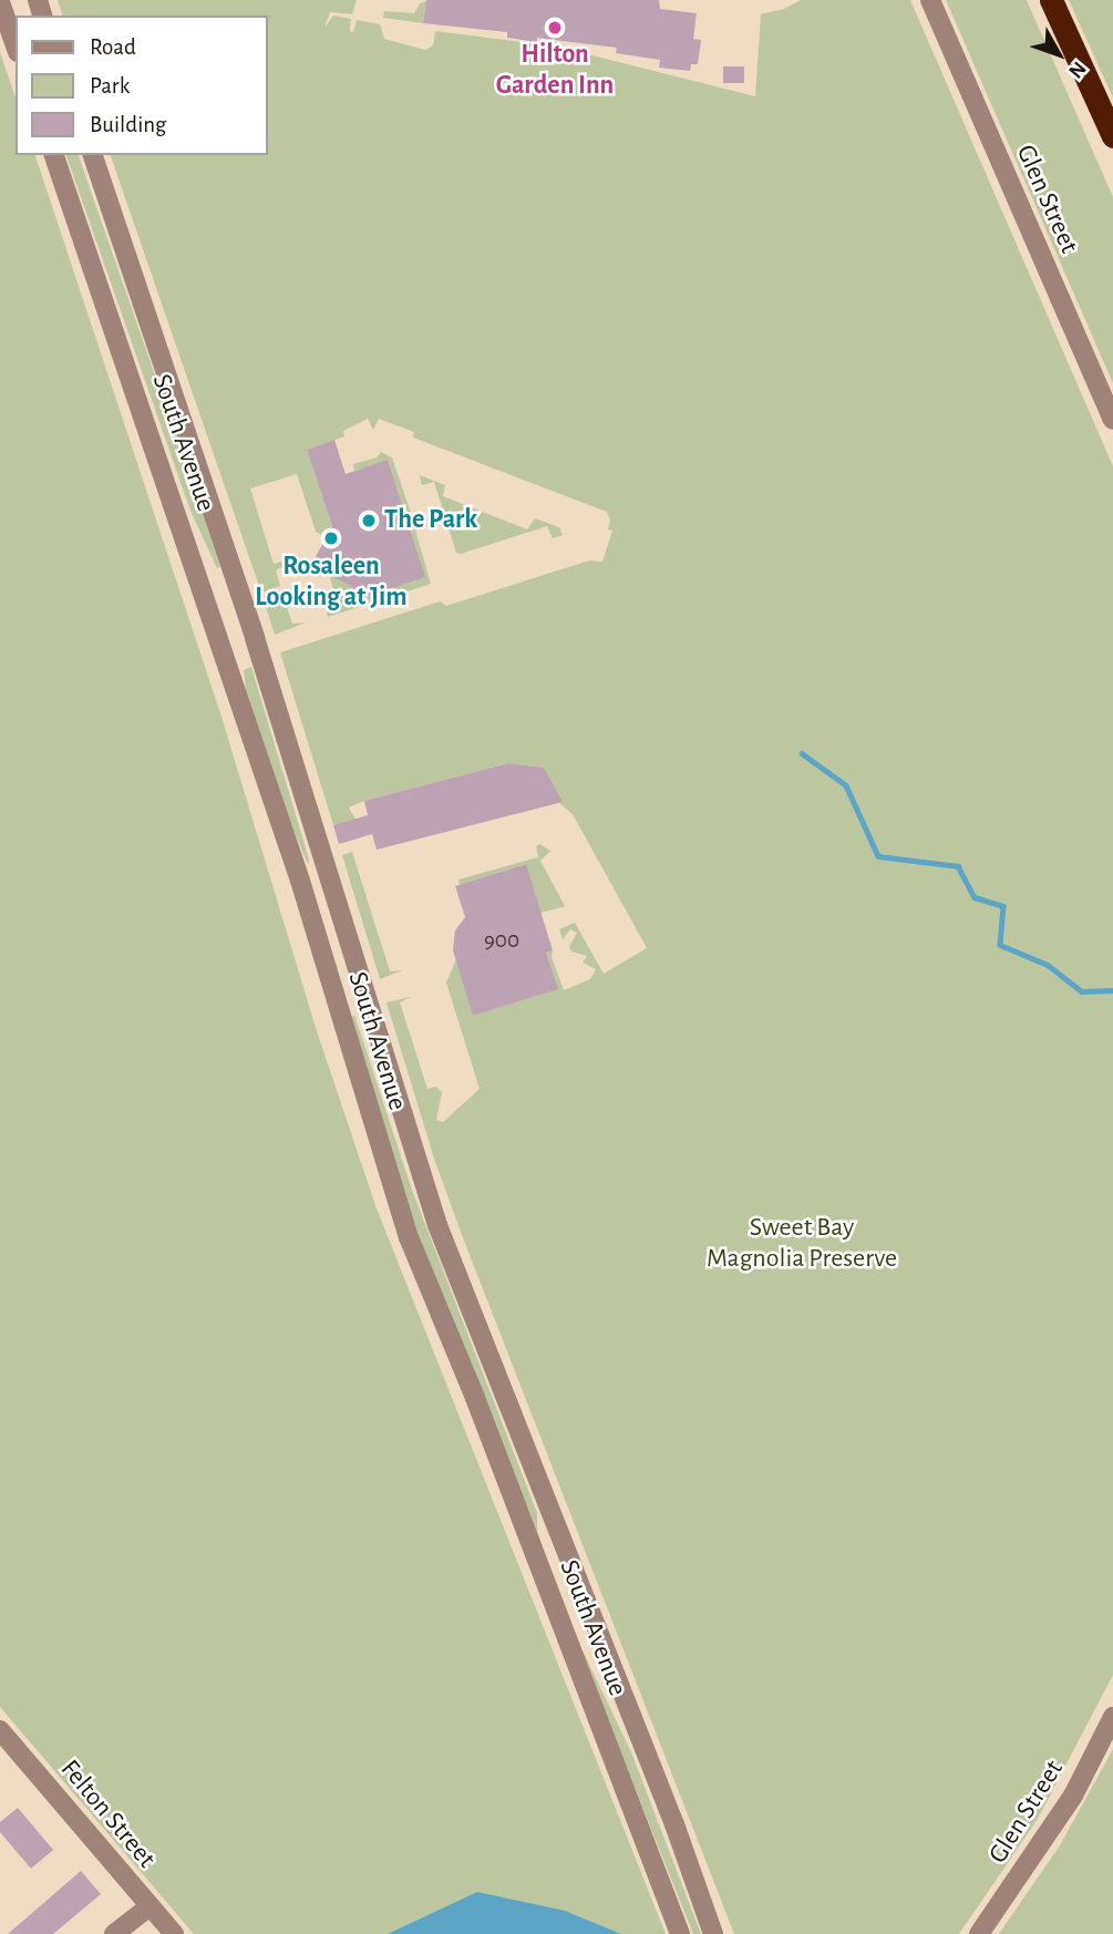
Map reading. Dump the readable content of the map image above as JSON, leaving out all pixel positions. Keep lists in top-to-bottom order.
{
  "streets": {
    "street": ["Glen Street", "South Avenue", "Felton Street"]
  },
  "parks": ["Sweet Bay Magnolia Preserve"],
  "places": ["Hilton Garden Inn", "The Park", "Rosaleen Looking at Jim"],
  "house_numbers": ["900"],
  "legend": ["Road", "Park", "Building"],
  "north": "bottom right"
}
